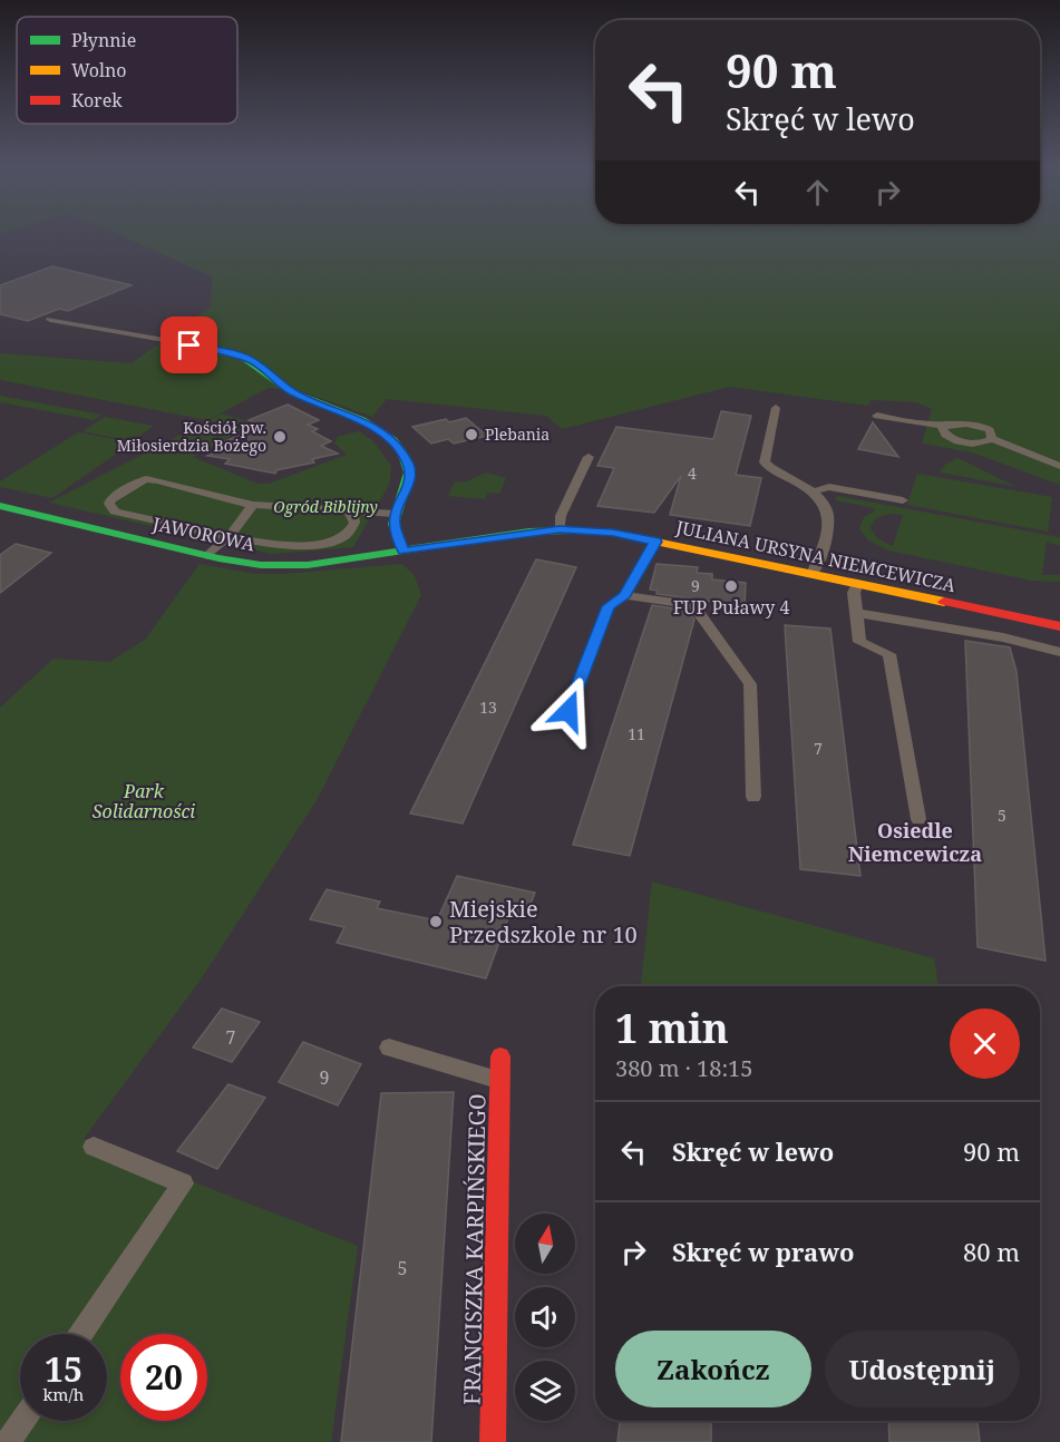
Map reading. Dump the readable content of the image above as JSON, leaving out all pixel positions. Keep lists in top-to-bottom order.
{
  "streets": {
    "street": ["JAWOROWA", "JULIANA URSYNA NIEMCEWICZA", "FRANCISZKA KARPIŃSKIEGO"]
  },
  "crossings": [
    ["JAWOROWA", "JULIANA URSYNA NIEMCEWICZA"]
  ],
  "districts": ["Osiedle Niemcewicza"],
  "parks": ["Ogród Biblijny", "Park Solidarności"],
  "places": [
    "Plebania",
    "Kościół pw. Miłosierdzia Bożego",
    "FUP Puławy 4",
    "Miejskie Przedszkole nr 10"
  ],
  "house_numbers": [
    "4",
    "9",
    "13",
    "11",
    "7",
    "5",
    "7",
    "9",
    "5"
  ],
  "legend": ["Płynnie", "Wolno", "Korek"],
  "north": "top",
  "page": {
    "turn": ["90 m", "Skręć w lewo"],
    "heading": ["1 min", "380 m · 18:15"],
    "list": [
      {
        "name": "Skręć w lewo",
        "value": "90 m"
      },
      {
        "name": "Skręć w prawo",
        "value": "80 m"
      }
    ],
    "buttons": ["Zakończ", "Udostępnij"],
    "speed": "15 km/h",
    "limit": "20"
  }
}
